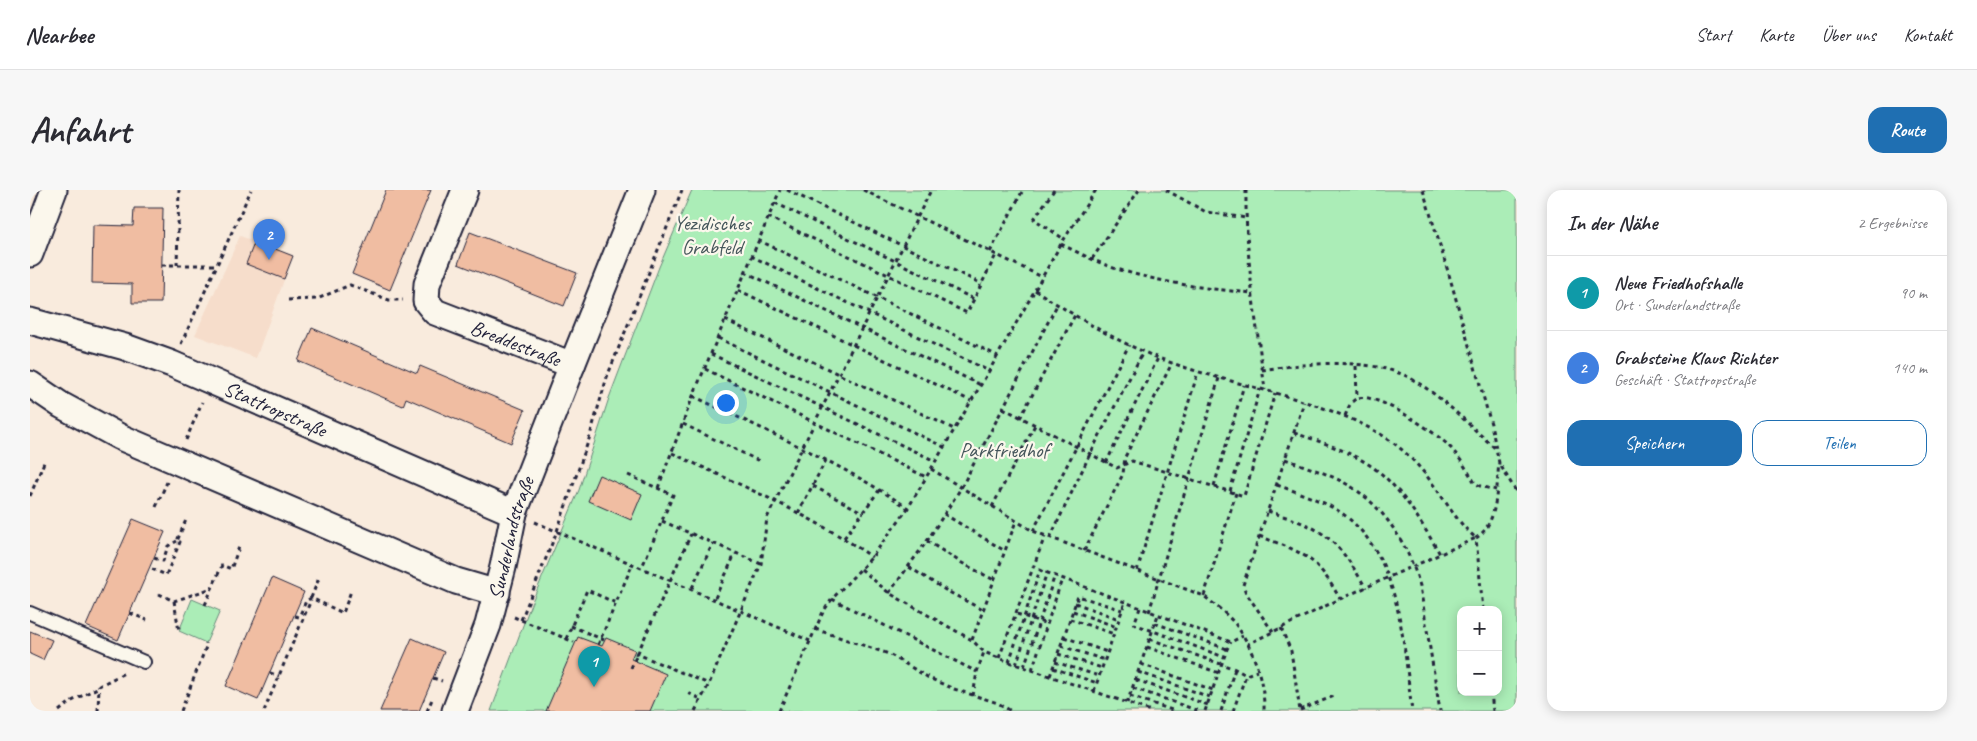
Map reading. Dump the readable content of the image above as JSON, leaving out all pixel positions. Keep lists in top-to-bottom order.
{
  "streets": {
    "street": ["Breddestraße", "Stattropstraße", "Sunderlandstraße"]
  },
  "crossings": [
    ["Breddestraße", "Sunderlandstraße"],
    ["Stattropstraße", "Sunderlandstraße"]
  ],
  "parks": ["Yezidisches Grabfeld", "Parkfriedhof"],
  "page": {
    "header": "Nearbee",
    "nav": [
      "Start",
      "Karte",
      "Über uns",
      "Kontakt"
    ],
    "buttons": [
      "Route",
      ["Speichern", "Teilen"]
    ],
    "title": "Anfahrt",
    "heading": ["In der Nähe", "2 Ergebnisse"],
    "pins": ["2", "1"],
    "list": [
      {
        "mark": "1",
        "name": "Neue Friedhofshalle",
        "note": "Ort · Sunderlandstraße",
        "value": "90 m"
      },
      {
        "mark": "2",
        "name": "Grabsteine Klaus Richter",
        "note": "Geschäft · Stattropstraße",
        "value": "140 m"
      }
    ],
    "map_buttons": ["+", "−"]
  }
}
